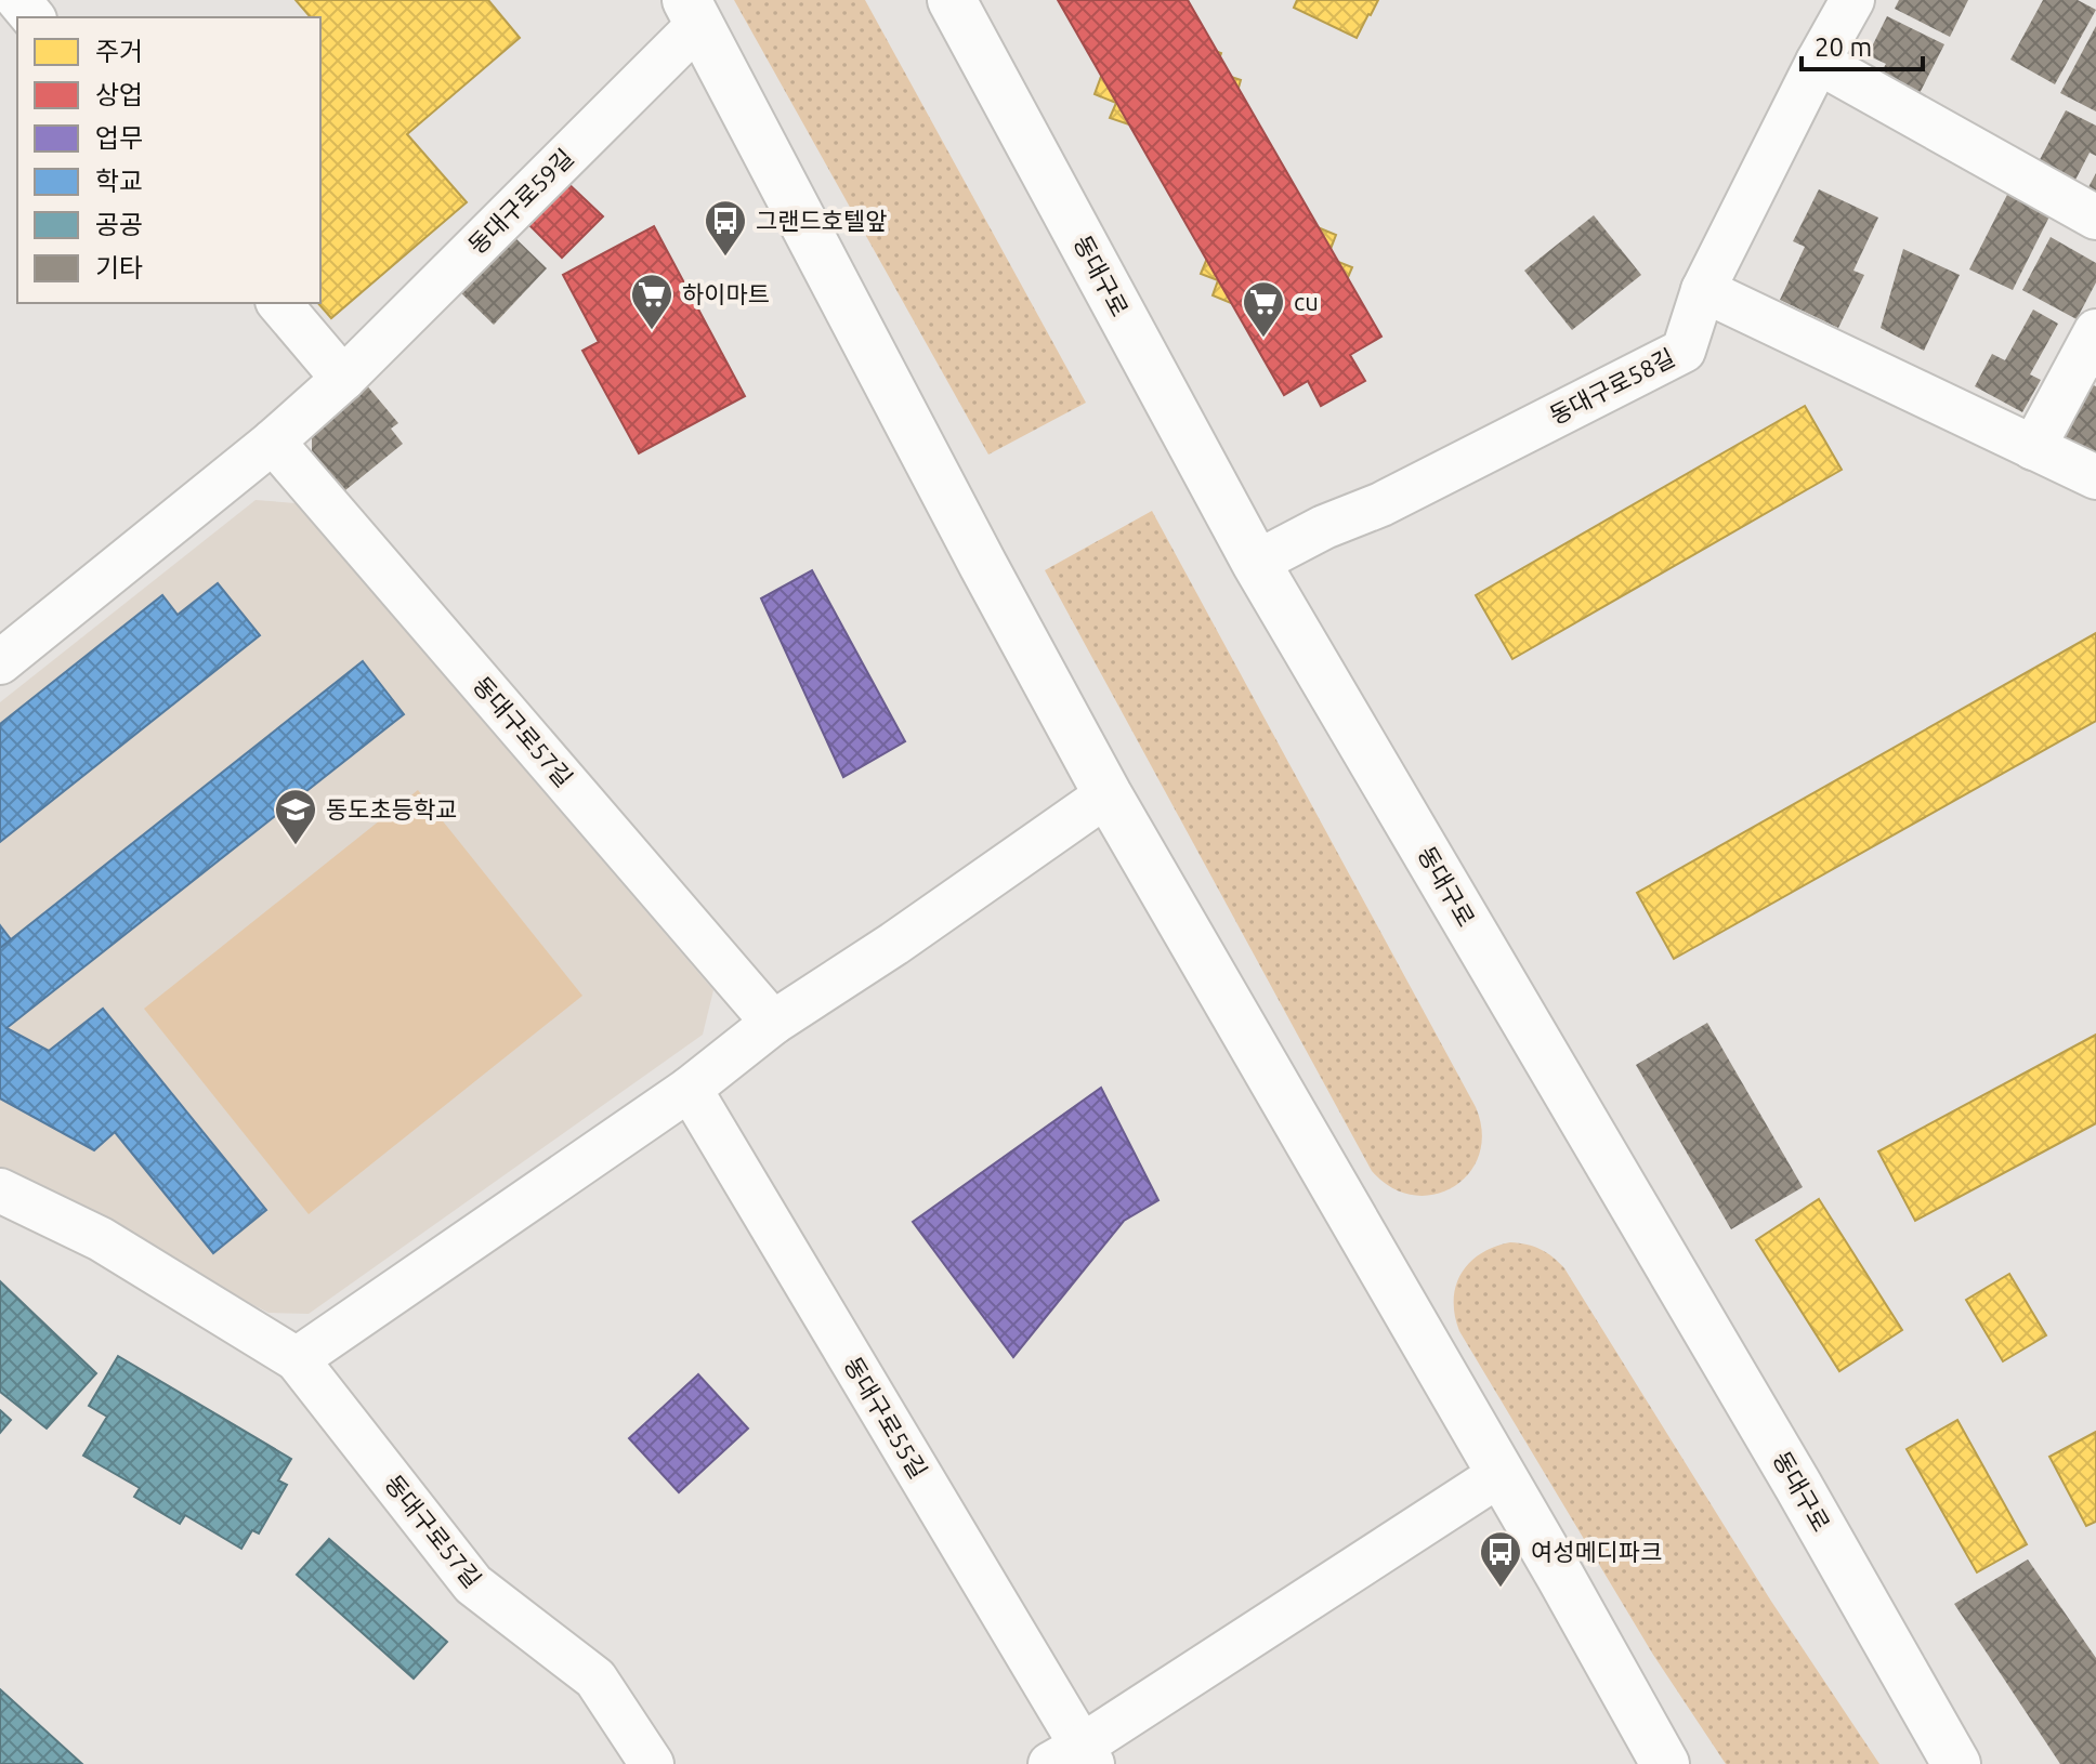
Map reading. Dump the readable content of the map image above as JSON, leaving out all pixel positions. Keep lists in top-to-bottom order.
{
  "streets": {
    "main road": ["동대구로"],
    "street": [
      "동대구로59길",
      "동대구로58길",
      "동대구로57길",
      "동대구로55길"
    ]
  },
  "crossings": [
    ["동대구로59길", "동대구로57길"],
    ["동대구로", "동대구로58길"]
  ],
  "places": {
    "bus stop": ["그랜드호텔앞", "여성메디파크"],
    "supermarket": ["하이마트", "cu"],
    "school or university": ["동도초등학교"]
  },
  "legend": [
    "주거",
    "상업",
    "업무",
    "학교",
    "공공",
    "기타"
  ],
  "scale_bar": "20 m"
}
